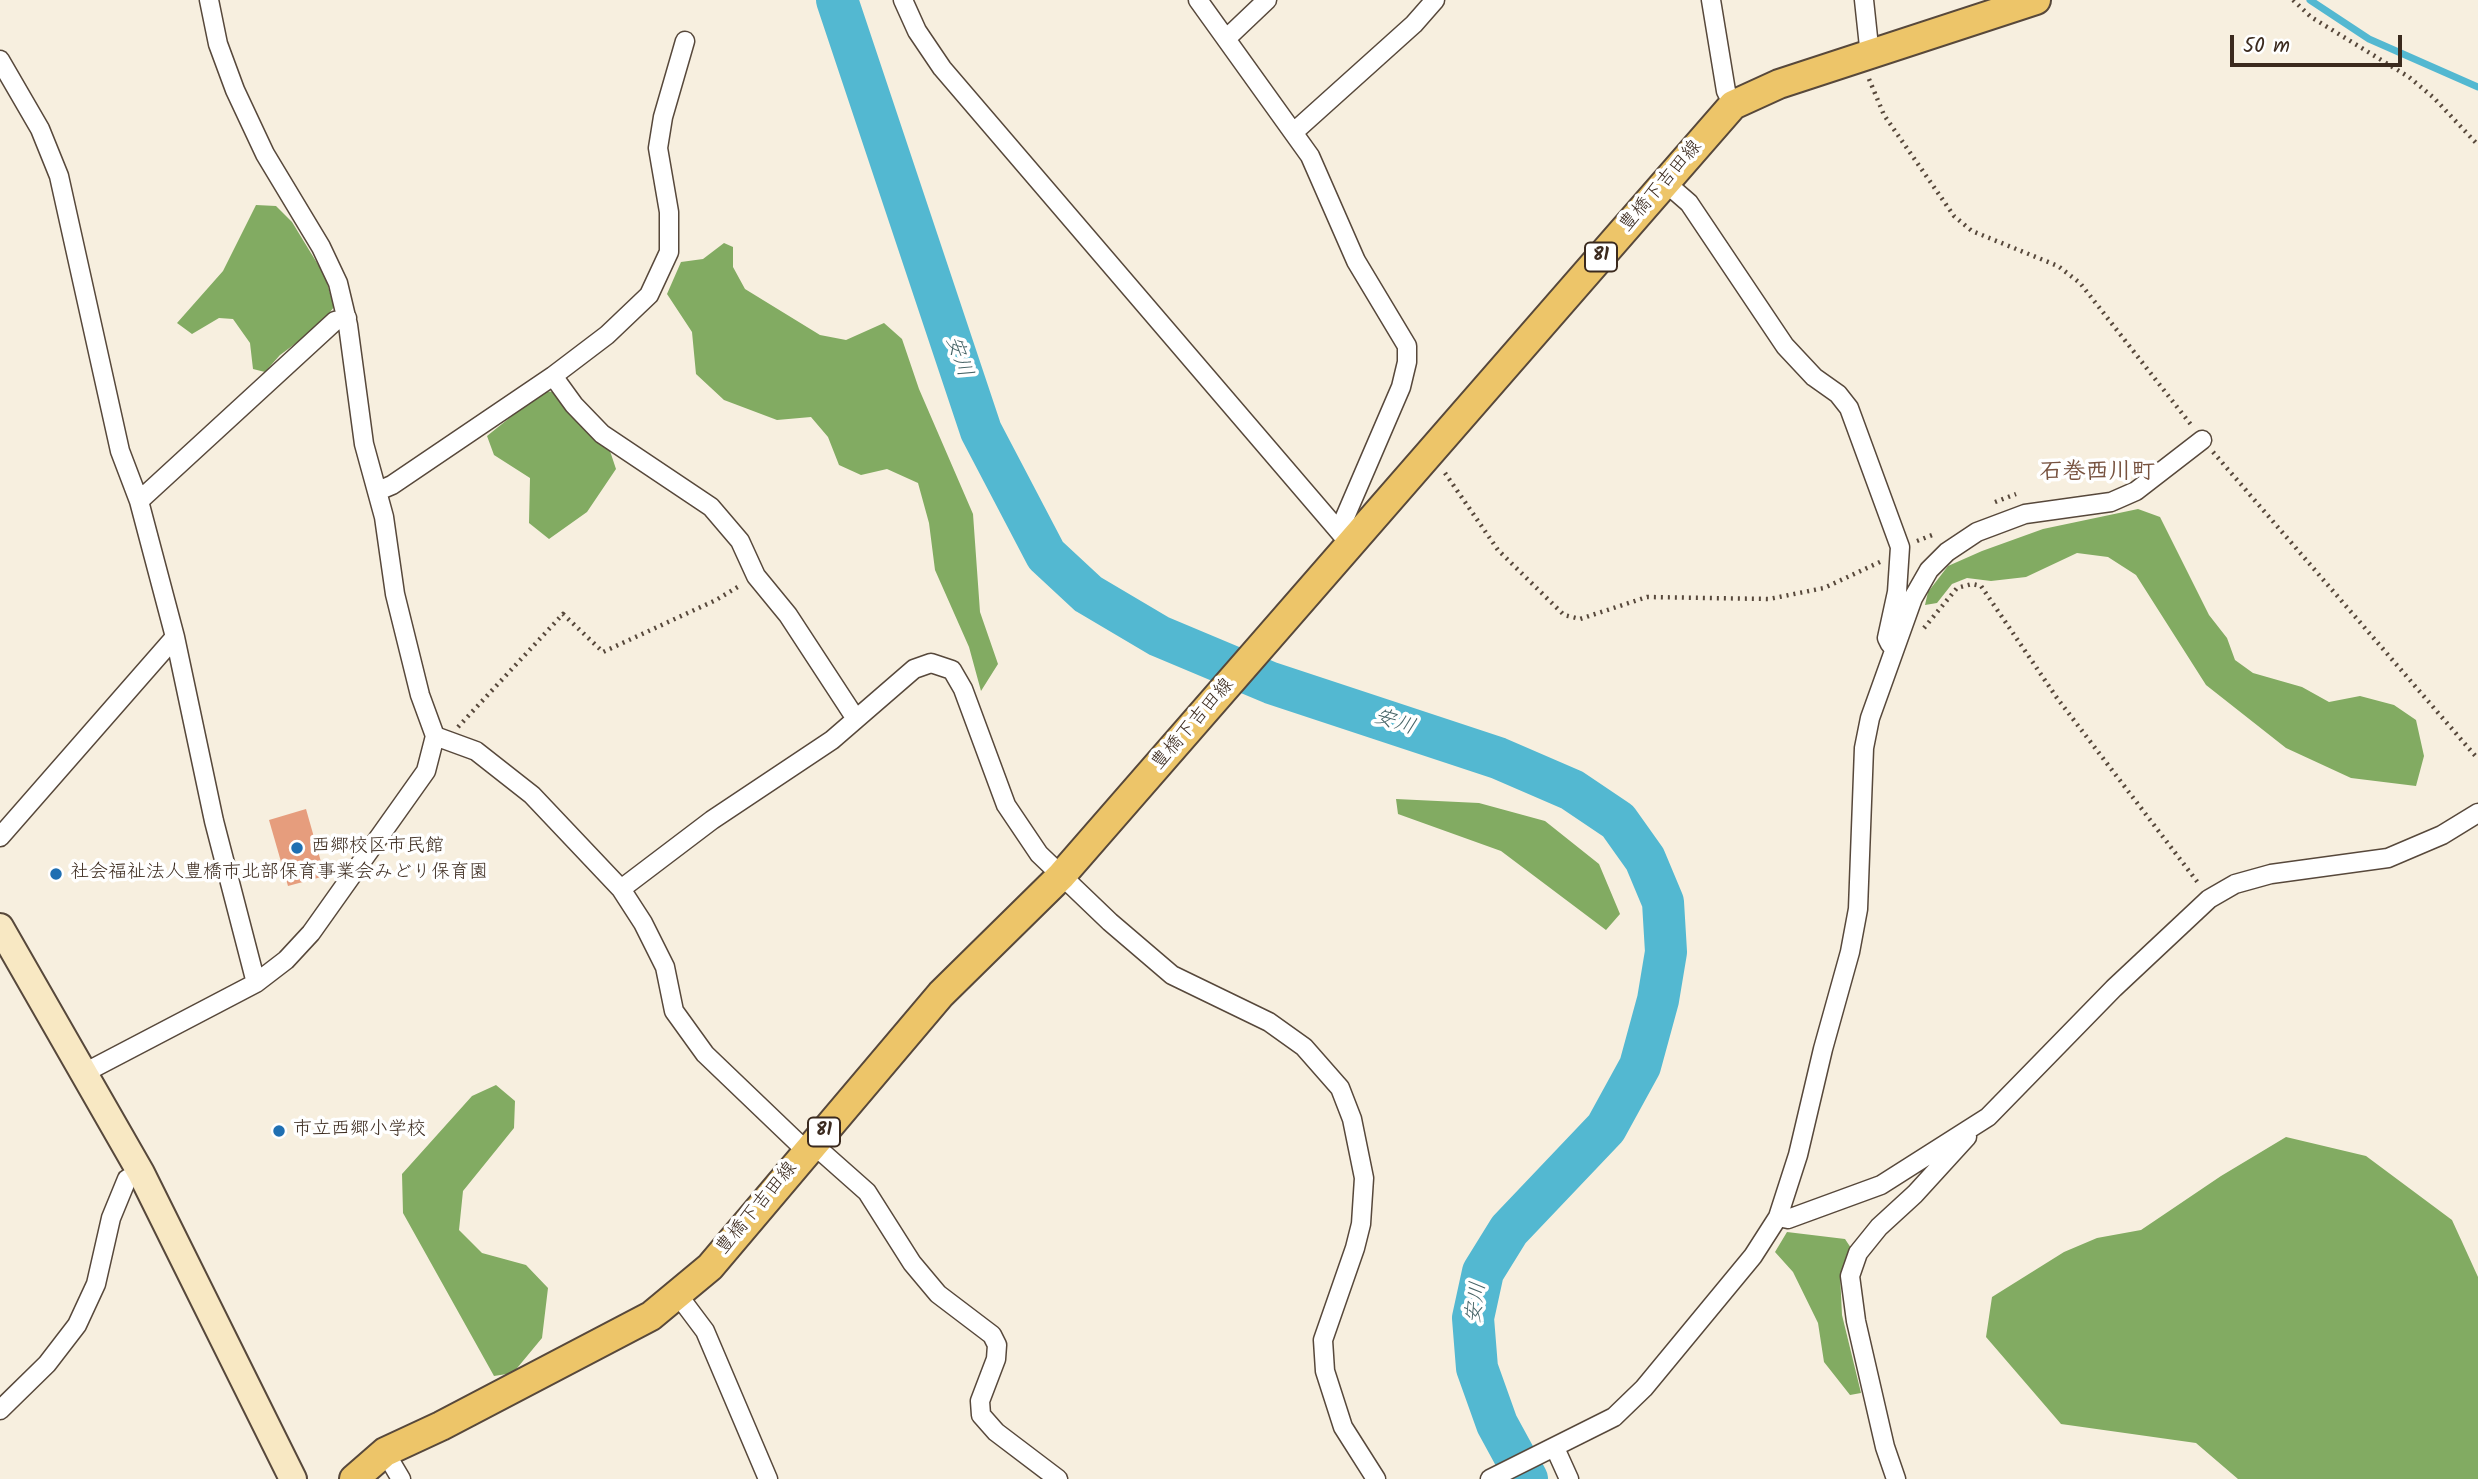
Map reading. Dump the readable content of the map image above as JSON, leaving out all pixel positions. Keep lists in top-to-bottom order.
{
  "streets": {
    "main road": ["豊橋下吉田線", "81"]
  },
  "districts": ["石巻西川町"],
  "water": ["安川"],
  "places": ["西郷校区市民館", "社会福祉法人豊橋市北部保育事業会みどり保育園", "市立西郷小学校"],
  "scale_bar": "50 m"
}
